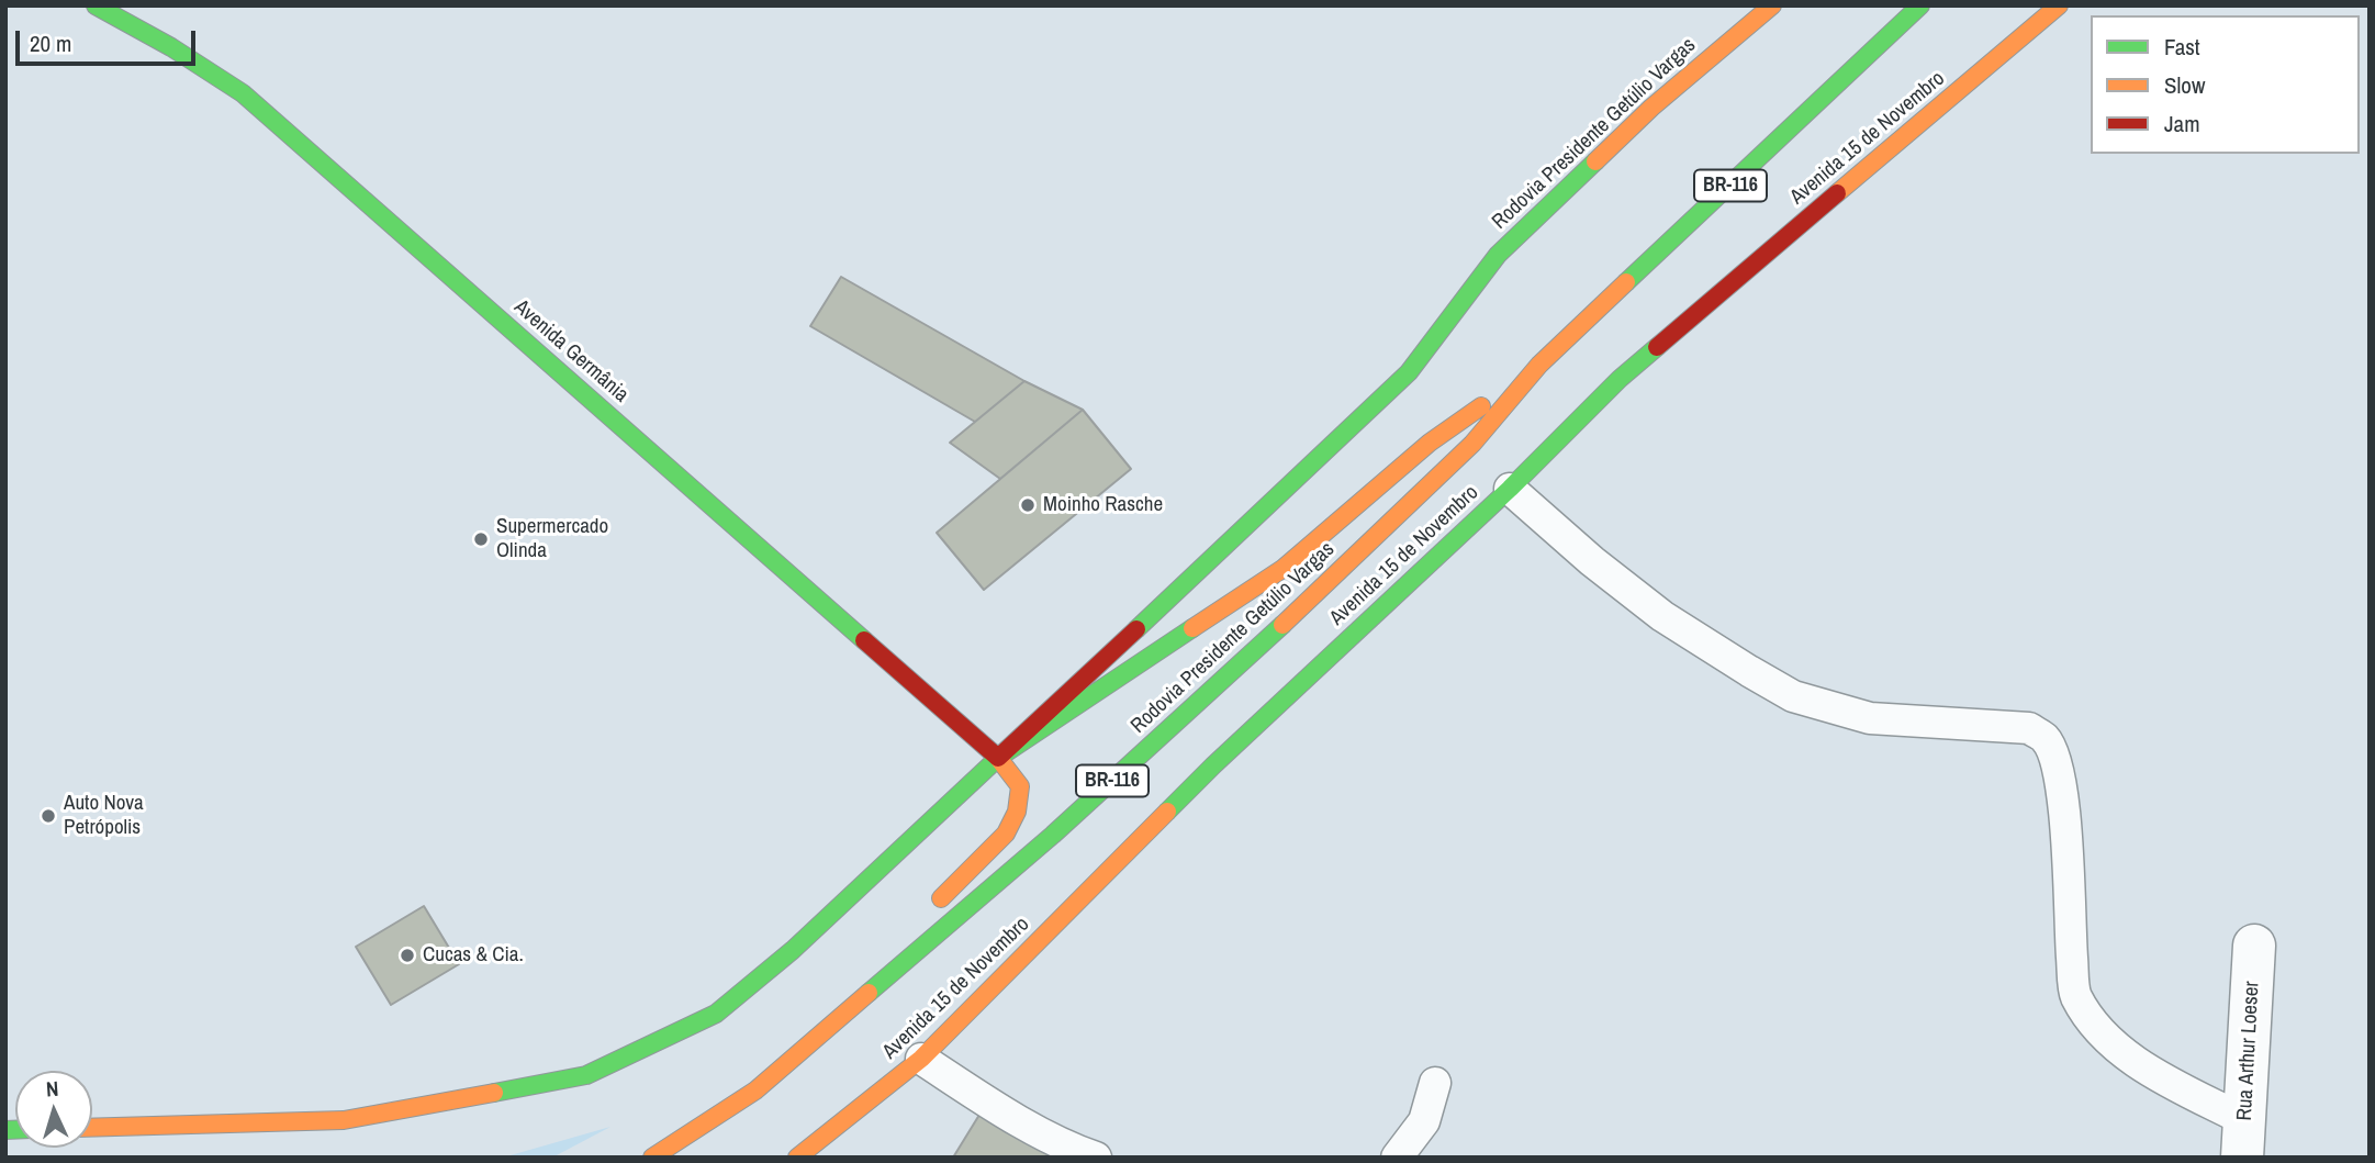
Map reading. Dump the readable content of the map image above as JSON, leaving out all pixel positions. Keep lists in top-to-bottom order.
{
  "streets": {
    "main road": [
      "Rodovia Presidente Getúlio Vargas",
      "Avenida 15 de Novembro",
      "BR-116",
      "Avenida Germânia"
    ],
    "street": ["Rua Arthur Loeser"]
  },
  "crossings": [
    ["Rodovia Presidente Getúlio Vargas", "Avenida Germânia"]
  ],
  "places": [
    "Moinho Rasche",
    "Supermercado Olinda",
    "Auto Nova Petrópolis",
    "Cucas & Cia."
  ],
  "legend": ["Fast", "Slow", "Jam"],
  "scale_bar": "20 m",
  "north": "top"
}
